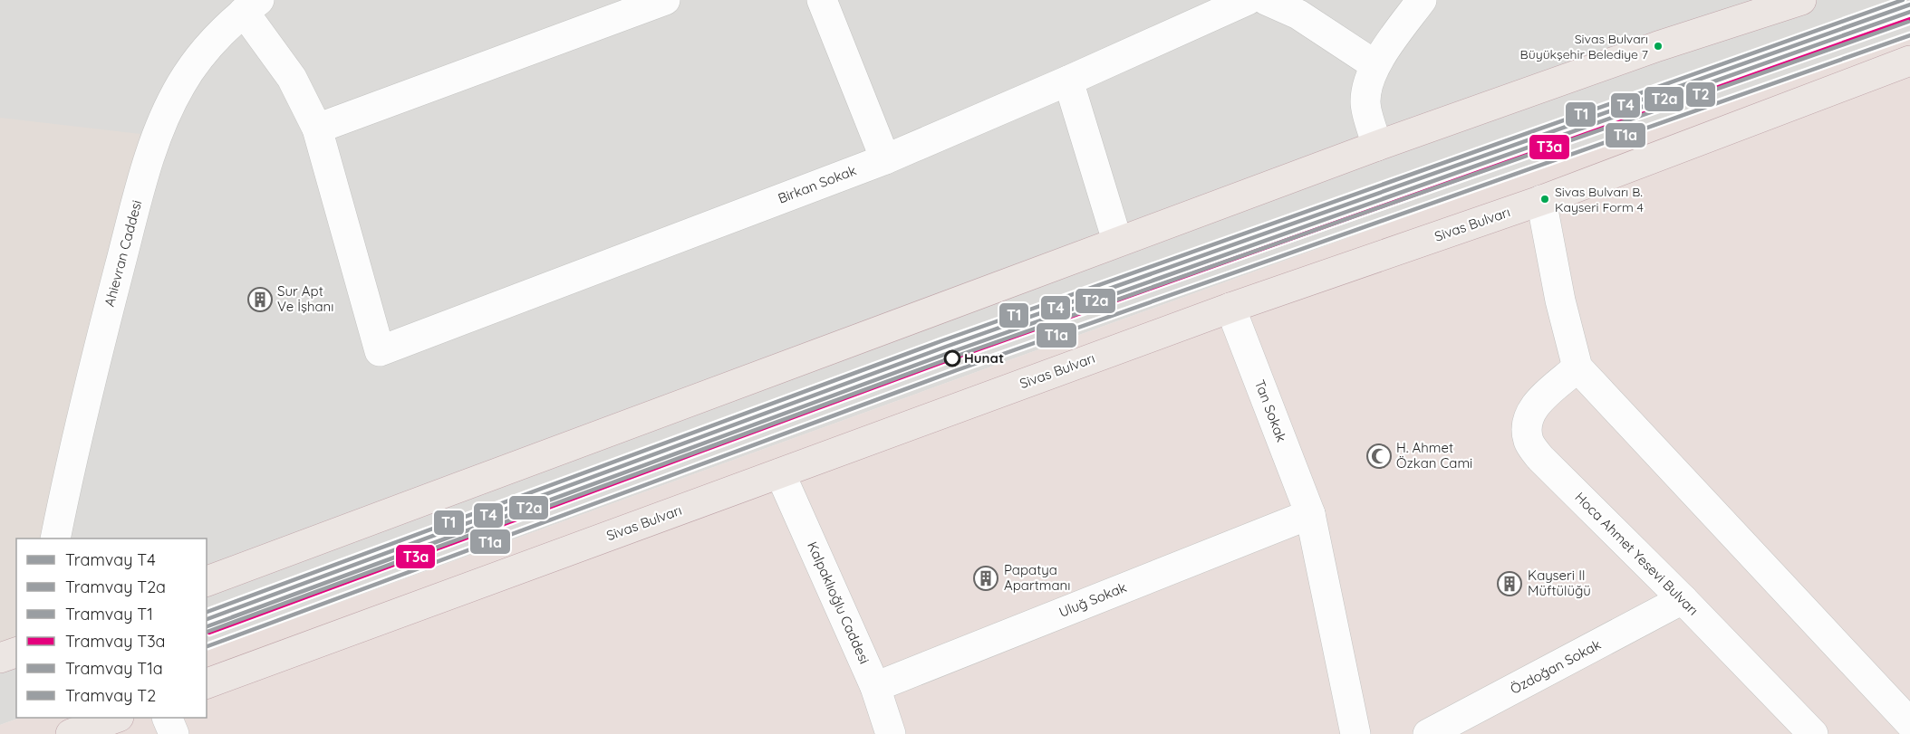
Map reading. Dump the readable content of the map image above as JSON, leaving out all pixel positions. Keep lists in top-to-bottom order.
{
  "streets": {
    "highway": ["Sivas Bulvarı"],
    "street": [
      "Birkan Sokak",
      "Ahievran Caddesi",
      "Tan Sokak",
      "Hoca Ahmet Yesevi Bulvarı",
      "Uluğ Sokak",
      "Kalpaklıoğlu Caddesi",
      "Özdoğan Sokak"
    ]
  },
  "crossings": [
    ["Sivas Bulvarı", "Tan Sokak"],
    ["Sivas Bulvarı", "Kalpaklıoğlu Caddesi"],
    ["Tan Sokak", "Uluğ Sokak"],
    ["Hoca Ahmet Yesevi Bulvarı", "Özdoğan Sokak"],
    ["Uluğ Sokak", "Kalpaklıoğlu Caddesi"]
  ],
  "places": {
    "other": ["Sivas Bulvarı Büyükşehir Belediye 7", "Sivas Bulvarı B. Kayseri Form 4", "Hunat"],
    "building": ["Sur Apt Ve İşhanı", "Papatya Apartmanı", "Kayseri Il Müftülüğü"],
    "mosque": ["H. Ahmet Özkan Cami"]
  },
  "lines": [
    "tram line T1",
    "tram line T4",
    "tram line T2a",
    "tram line T3a",
    "tram line T2",
    "tram line T1a"
  ],
  "legend": [
    "Tramvay T4",
    "Tramvay T2a",
    "Tramvay T1",
    "Tramvay T3a",
    "Tramvay T1a",
    "Tramvay T2"
  ]
}
